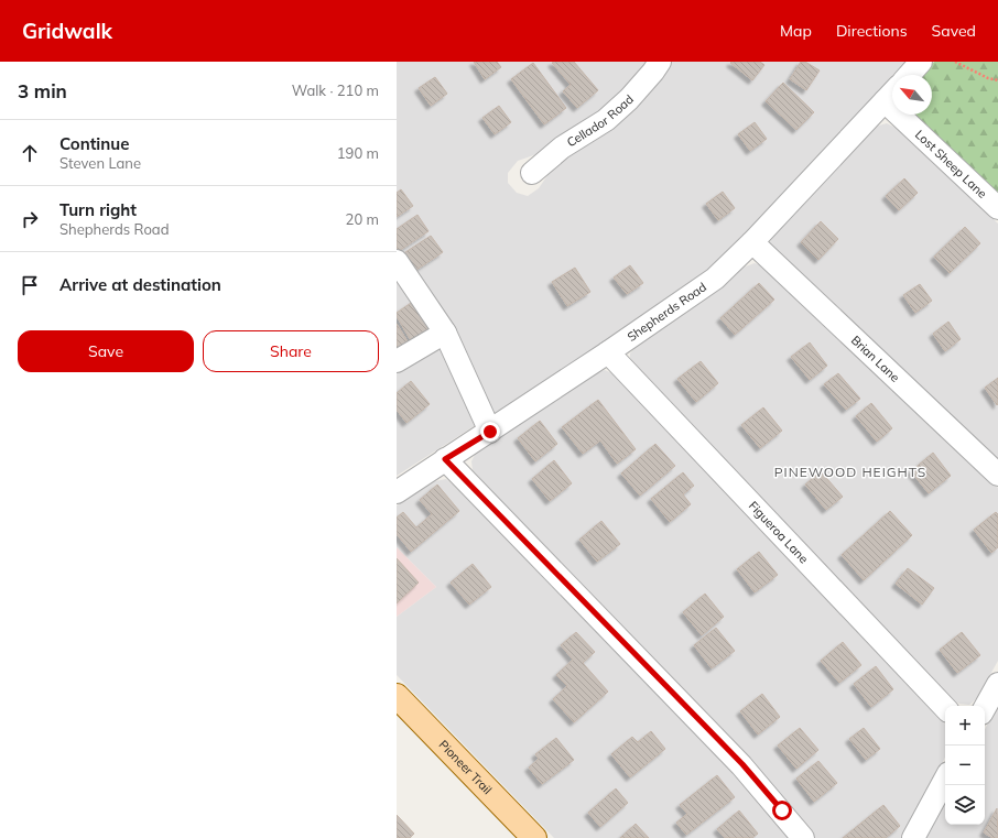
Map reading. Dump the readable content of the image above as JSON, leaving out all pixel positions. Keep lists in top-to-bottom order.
{
  "streets": {
    "main road": ["Pioneer Trail"],
    "street": [
      "Cellador Road",
      "Lost Sheep Lane",
      "Shepherds Road",
      "Brian Lane",
      "Figueroa Lane"
    ]
  },
  "crossings": [
    ["Shepherds Road", "Brian Lane"],
    ["Shepherds Road", "Figueroa Lane"]
  ],
  "districts": ["PINEWOOD HEIGHTS"],
  "north": "top left",
  "page": {
    "header": "Gridwalk",
    "nav": ["Map", "Directions", "Saved"],
    "heading": ["3 min", "Walk · 210 m"],
    "list": [
      ["Continue", "Steven Lane", "190 m"],
      ["Turn right", "Shepherds Road", "20 m"],
      "Arrive at destination"
    ],
    "buttons": ["Save", "Share"],
    "map_buttons": ["+", "−"]
  }
}
